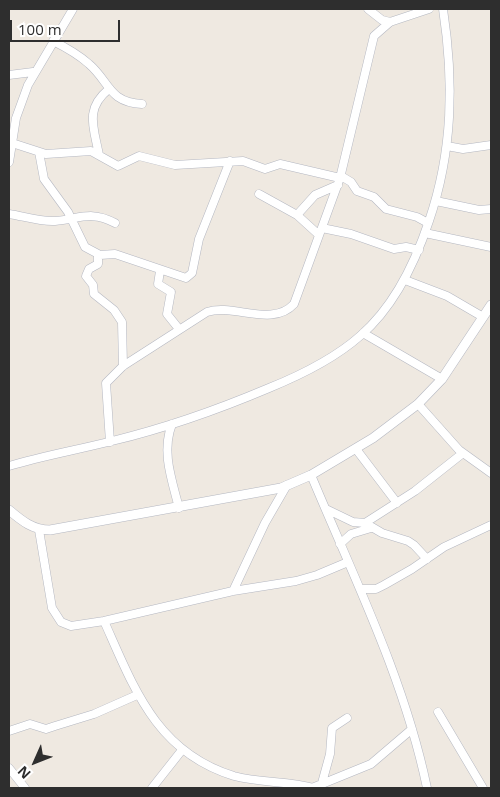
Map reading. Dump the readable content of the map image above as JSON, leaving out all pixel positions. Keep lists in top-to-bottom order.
{
  "scale_bar": "100 m",
  "north": "bottom left"
}
